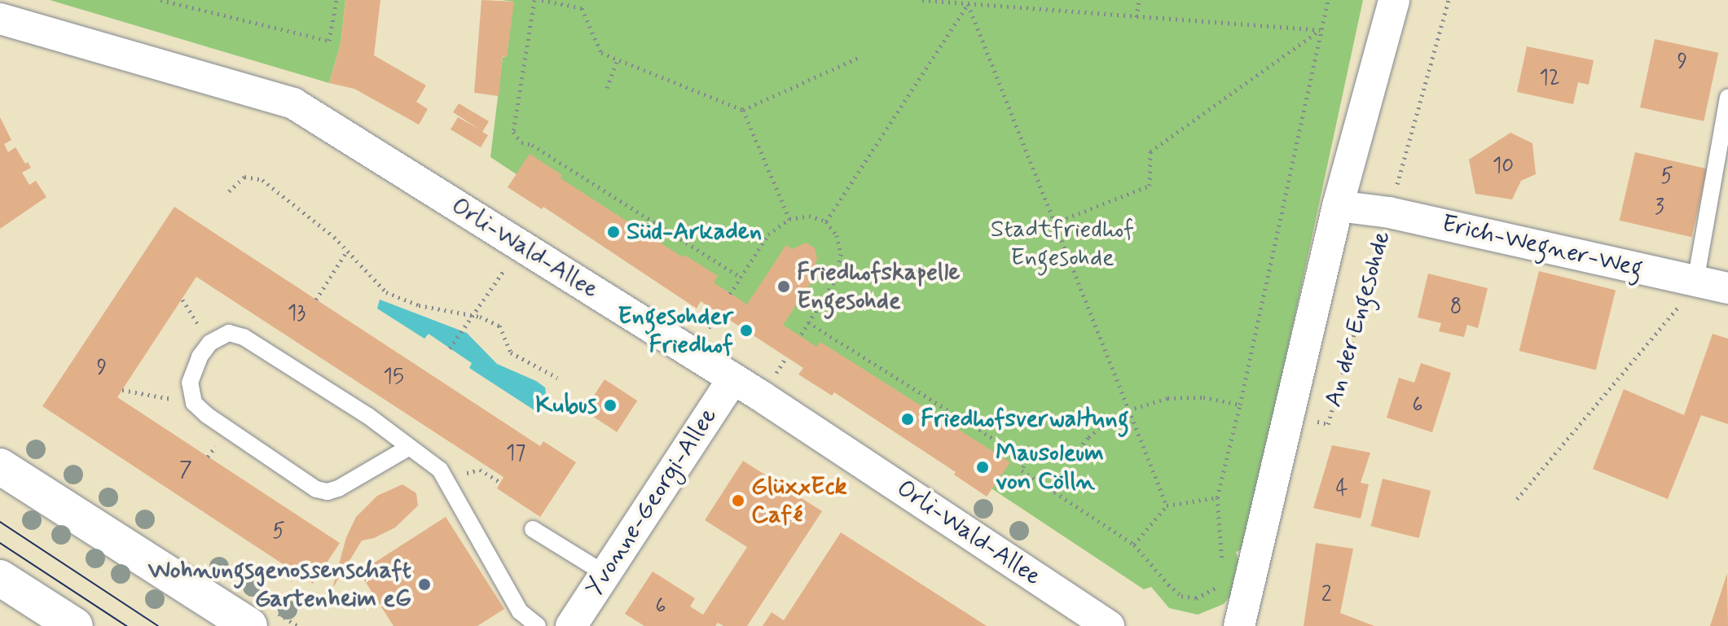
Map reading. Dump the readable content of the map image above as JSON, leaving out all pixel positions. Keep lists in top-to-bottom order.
{
  "streets": {
    "street": [
      "Erich-Wegner-Weg",
      "Orli-Wald-Allee",
      "An der Engesohde",
      "Yvonne-Georgi-Allee"
    ]
  },
  "crossings": [
    ["Erich-Wegner-Weg", "An der Engesohde"],
    ["Orli-Wald-Allee", "Yvonne-Georgi-Allee"]
  ],
  "parks": ["Stadtfriedhof Engesohde"],
  "places": [
    "Süd-Arkaden",
    "Friedhofskapelle Engesohde",
    "Engesohder Friedhof",
    "Kubus",
    "Friedhofsverwaltung",
    "Mausoleum von Cölln",
    "GlüxxEck Café",
    "Wohnungsgenossenschaft Gartenheim eG"
  ],
  "house_numbers": [
    "9",
    "12",
    "10",
    "5",
    "3",
    "8",
    "13",
    "9",
    "15",
    "6",
    "17",
    "7",
    "4",
    "5",
    "2",
    "6"
  ]
}
